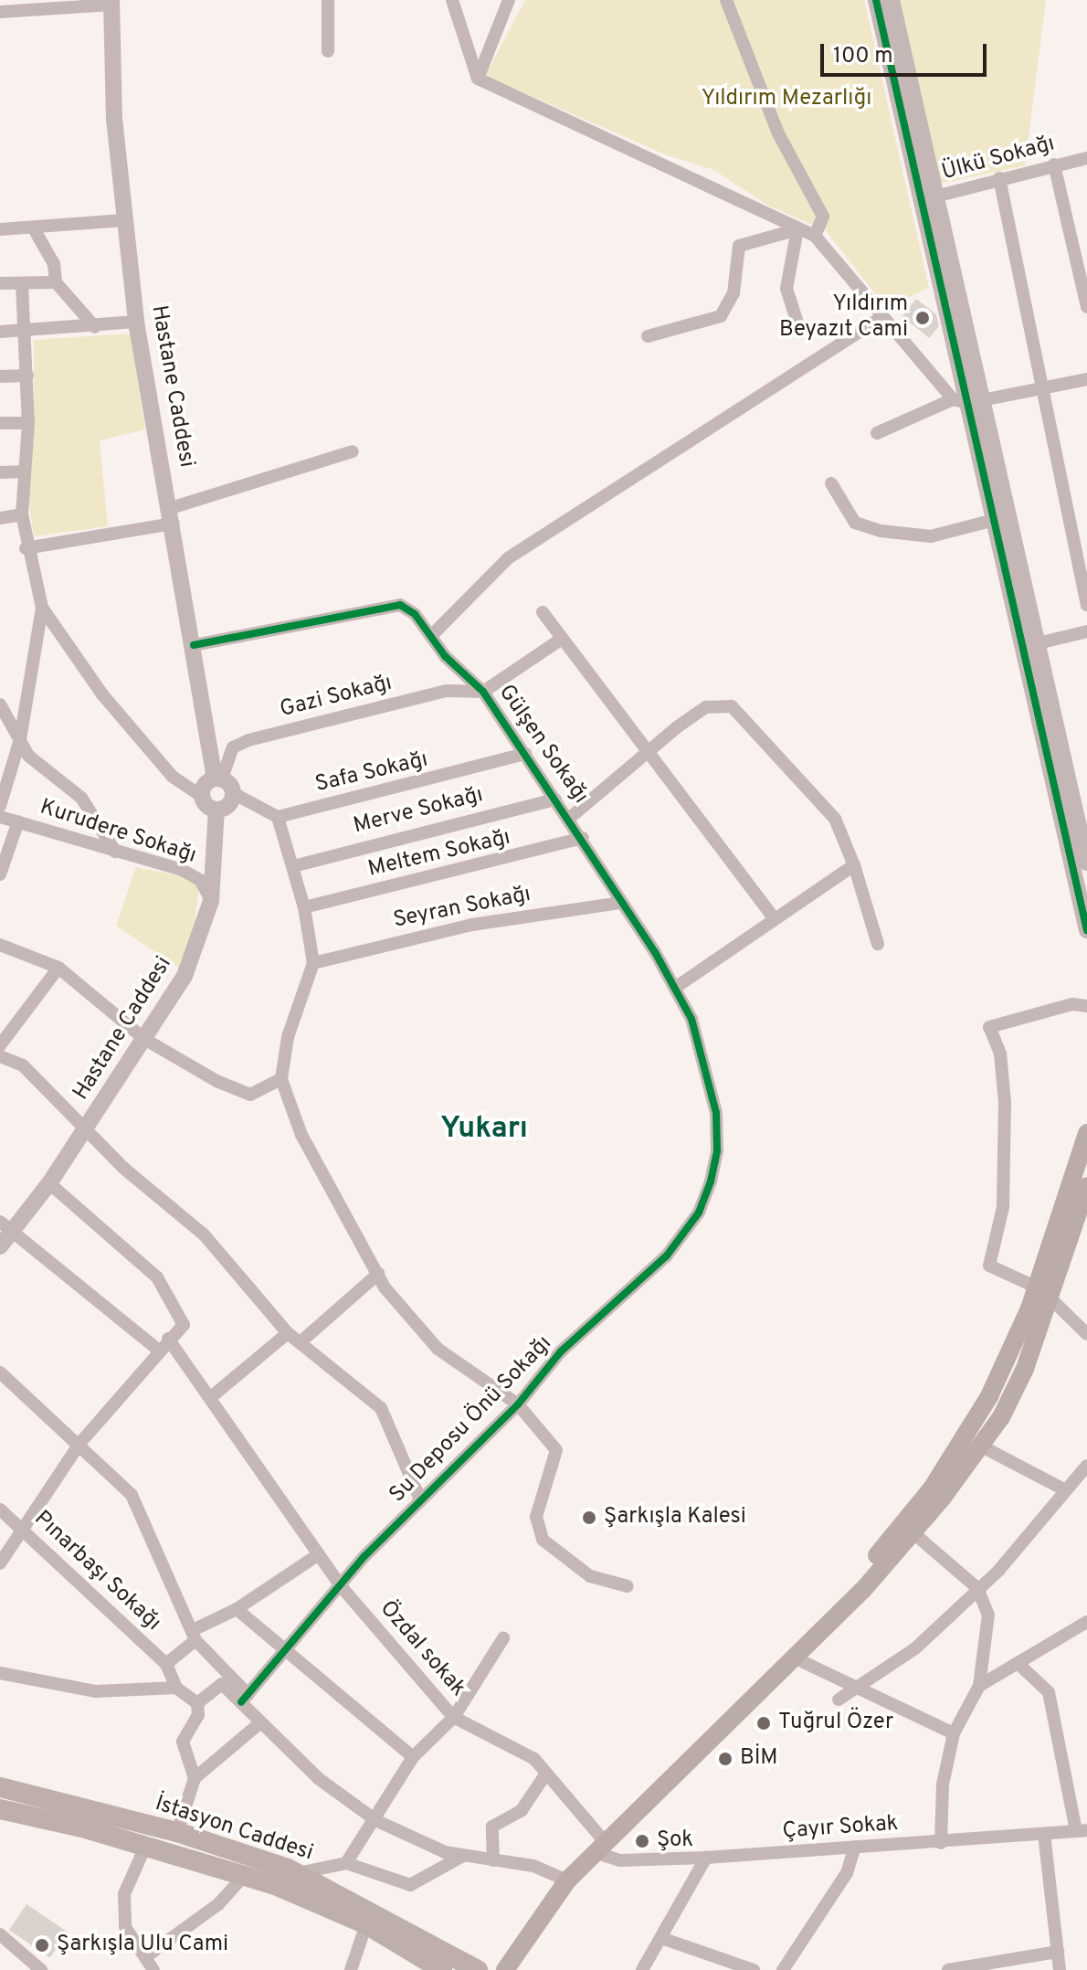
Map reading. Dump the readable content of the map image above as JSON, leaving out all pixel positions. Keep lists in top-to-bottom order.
{
  "streets": {
    "main road": ["İstasyon Caddesi"],
    "street": [
      "Ülkü Sokağı",
      "Hastane Caddesi",
      "Gazi Sokağı",
      "Gülşen Sokağı",
      "Safa Sokağı",
      "Merve Sokağı",
      "Kurudere Sokağı",
      "Meltem Sokağı",
      "Seyran Sokağı",
      "Su Deposu Önü Sokağı",
      "Pınarbaşı Sokağı",
      "Özdal sokak",
      "Çayır Sokak"
    ]
  },
  "crossings": [
    ["Hastane Caddesi", "Gazi Sokağı"],
    ["Hastane Caddesi", "Gülşen Sokağı"],
    ["Hastane Caddesi", "Kurudere Sokağı"],
    ["Gazi Sokağı", "Gülşen Sokağı"],
    ["Gülşen Sokağı", "Safa Sokağı"],
    ["Gülşen Sokağı", "Merve Sokağı"],
    ["Gülşen Sokağı", "Meltem Sokağı"],
    ["Gülşen Sokağı", "Seyran Sokağı"],
    ["Gülşen Sokağı", "Su Deposu Önü Sokağı"],
    ["Su Deposu Önü Sokağı", "Özdal sokak"],
    ["Özdal sokak", "Çayır Sokak"]
  ],
  "districts": ["Yukarı"],
  "parks": ["Yıldırım Mezarlığı"],
  "places": [
    "Yıldırım Beyazıt Cami",
    "Şarkışla Kalesi",
    "Tuğrul Özer",
    "BİM",
    "Şok",
    "Şarkışla Ulu Cami"
  ],
  "scale_bar": "100 m"
}
